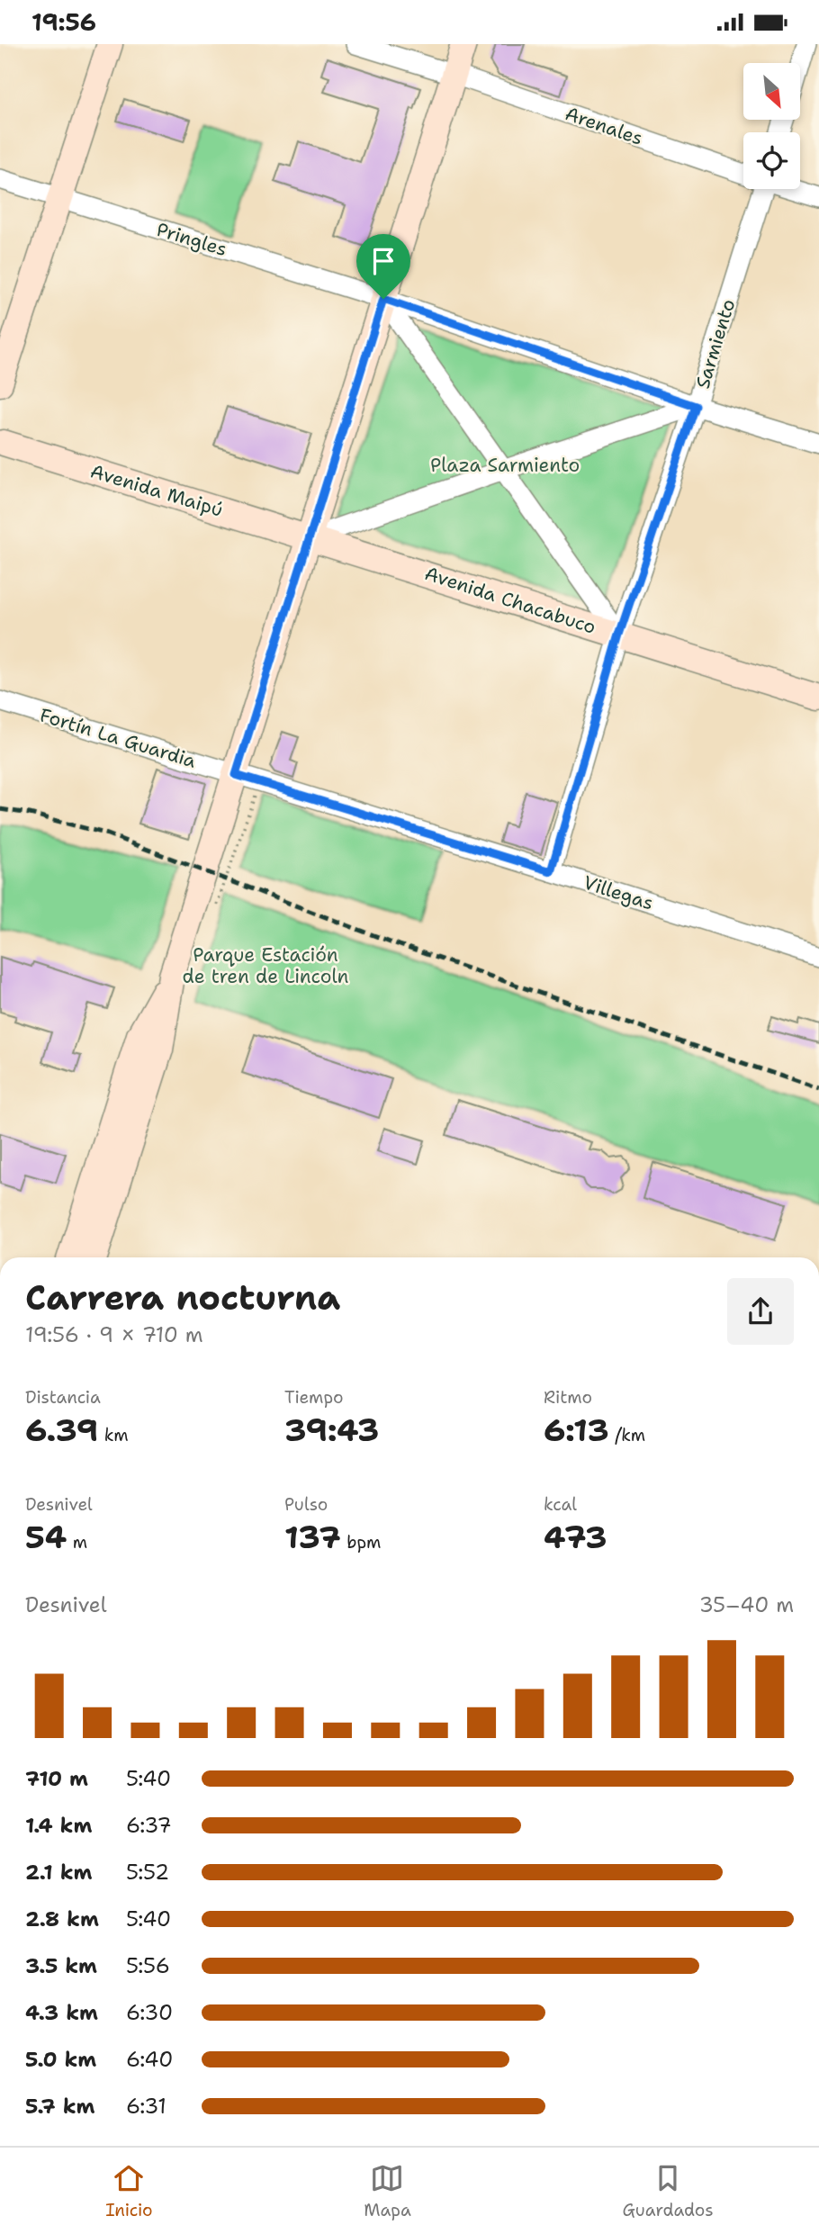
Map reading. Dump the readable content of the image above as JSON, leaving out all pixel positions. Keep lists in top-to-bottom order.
{
  "streets": {
    "main road": ["Avenida Maipú", "Avenida Chacabuco"],
    "street": [
      "Arenales",
      "Pringles",
      "Sarmiento",
      "Fortín La Guardia",
      "Villegas"
    ]
  },
  "crossings": [
    ["Pringles", "Sarmiento"],
    ["Sarmiento", "Avenida Chacabuco"],
    ["Sarmiento", "Villegas"],
    ["Avenida Maipú", "Avenida Chacabuco"],
    ["Fortín La Guardia", "Villegas"]
  ],
  "parks": ["Plaza Sarmiento", "Parque Estación de tren de Lincoln"],
  "north": "bottom right",
  "page": {
    "status": "19:56",
    "heading": ["Carrera nocturna", "19:56 · 9 × 710 m"],
    "stats": [
      ["Distancia", "6.39 km"],
      ["Tiempo", "39:43"],
      ["Ritmo", "6:13 /km"],
      ["Desnivel", "54 m"],
      ["Pulso", "137 bpm"],
      ["kcal", "473"]
    ],
    "chart": ["Desnivel", "35–40 m"],
    "list": [
      {
        "name": "710 m",
        "note": "5:40"
      },
      {
        "name": "1.4 km",
        "note": "6:37"
      },
      {
        "name": "2.1 km",
        "note": "5:52"
      },
      {
        "name": "2.8 km",
        "note": "5:40"
      },
      {
        "name": "3.5 km",
        "note": "5:56"
      },
      {
        "name": "4.3 km",
        "note": "6:30"
      },
      {
        "name": "5.0 km",
        "note": "6:40"
      },
      {
        "name": "5.7 km",
        "note": "6:31"
      }
    ],
    "tabs": ["Inicio", "Mapa", "Guardados"]
  }
}
